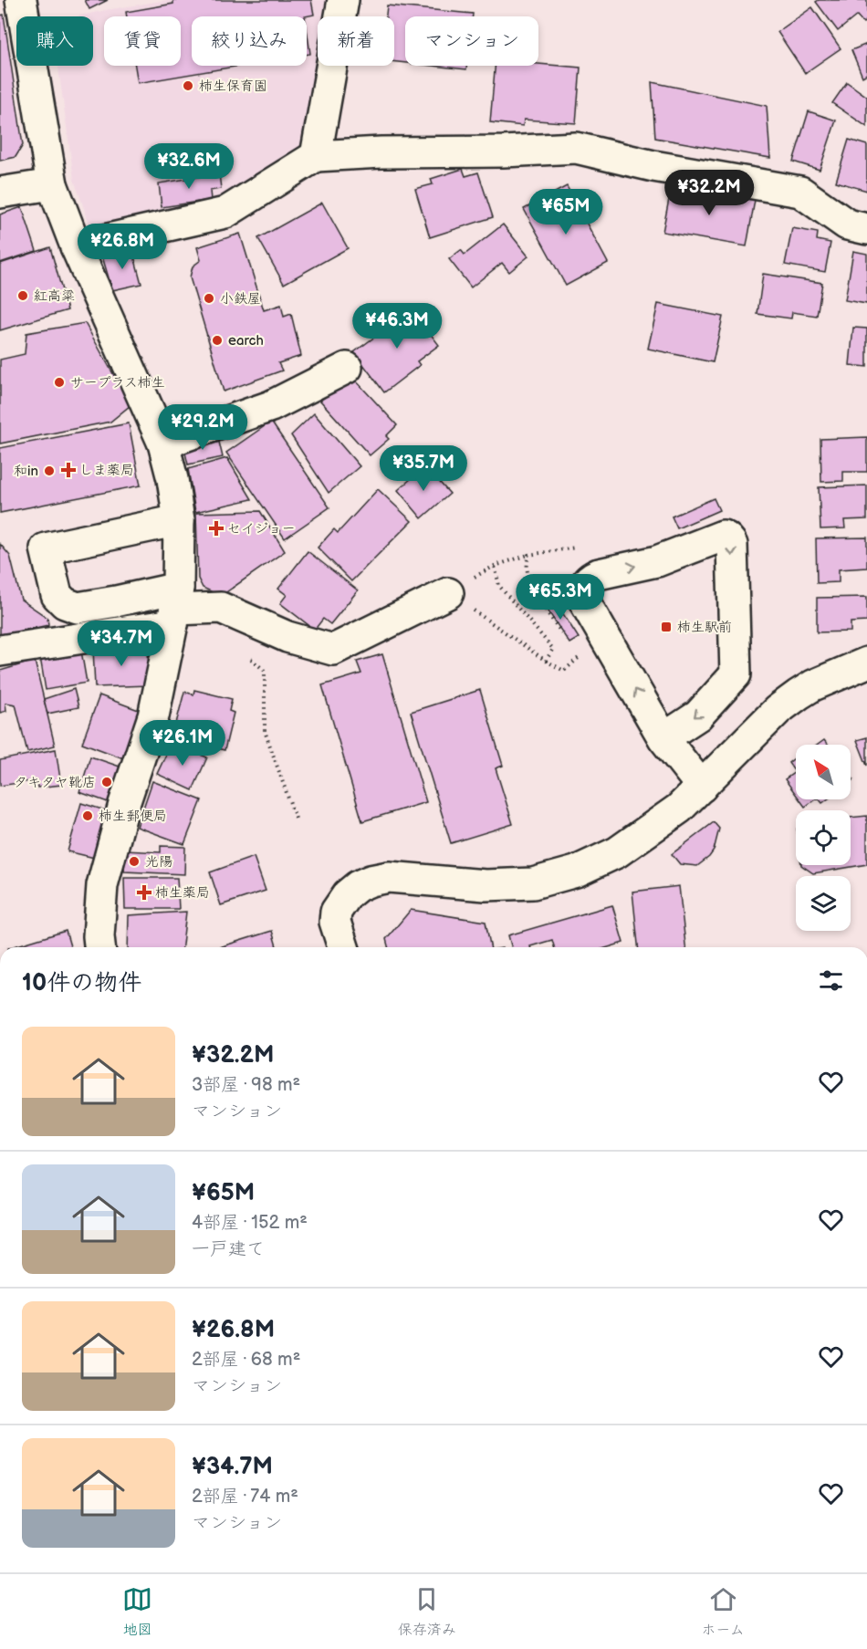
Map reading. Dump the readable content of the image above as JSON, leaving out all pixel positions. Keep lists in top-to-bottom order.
{
  "places": {
    "other": [
      "柿生保育園",
      "紅高粱",
      "小鉄屋",
      "earch",
      "サープラス柿生",
      "和in",
      "タキタヤ靴店",
      "柿生郵便局",
      "光陽"
    ],
    "health": ["しま薬局", "セイジョー", "柿生薬局"],
    "transit": ["柿生駅前"]
  },
  "north": "top left",
  "page": {
    "chip": [
      "購入",
      "賃貸",
      "絞り込み",
      "新着",
      "マンション"
    ],
    "price": [
      "¥32.6M",
      "¥32.2M",
      "¥65M",
      "¥26.8M",
      "¥46.3M",
      "¥29.2M",
      "¥35.7M",
      "¥65.3M",
      "¥34.7M",
      "¥26.1M"
    ],
    "heading": "10件の物件",
    "list": [
      {
        "name": "¥32.2M",
        "note": "3部屋 · 98 m² · マンション"
      },
      {
        "name": "¥65M",
        "note": "4部屋 · 152 m² · 一戸建て"
      },
      {
        "name": "¥26.8M",
        "note": "2部屋 · 68 m² · マンション"
      },
      {
        "name": "¥34.7M",
        "note": "2部屋 · 74 m² · マンション"
      }
    ],
    "tabs": ["地図", "保存済み", "ホーム"]
  }
}
